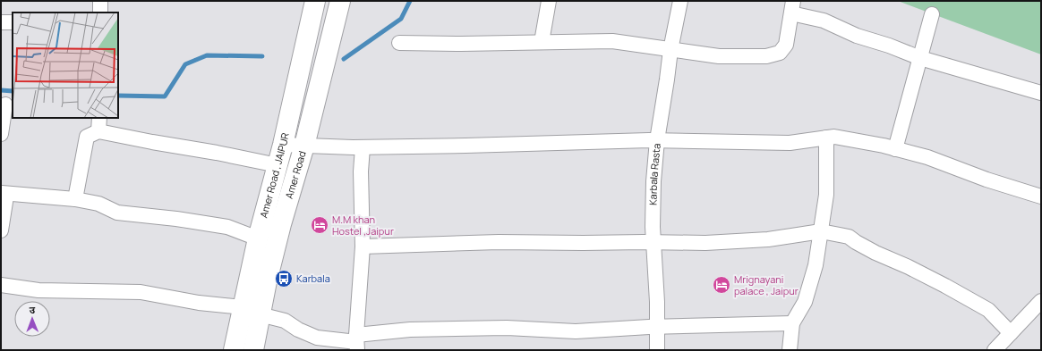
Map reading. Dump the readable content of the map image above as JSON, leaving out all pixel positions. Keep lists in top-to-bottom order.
{
  "streets": {
    "main road": ["Amer Road , JAIPUR", "Amer Road"],
    "street": ["Karbala Rasta"]
  },
  "crossings": [
    ["Amer Road , JAIPUR", "Amer Road"]
  ],
  "places": {
    "hotel": ["M.M khan Hostel ,Jaipur", "Mrignayani palace , Jaipur"],
    "bus stop": ["Karbala"]
  },
  "north": "top"
}
